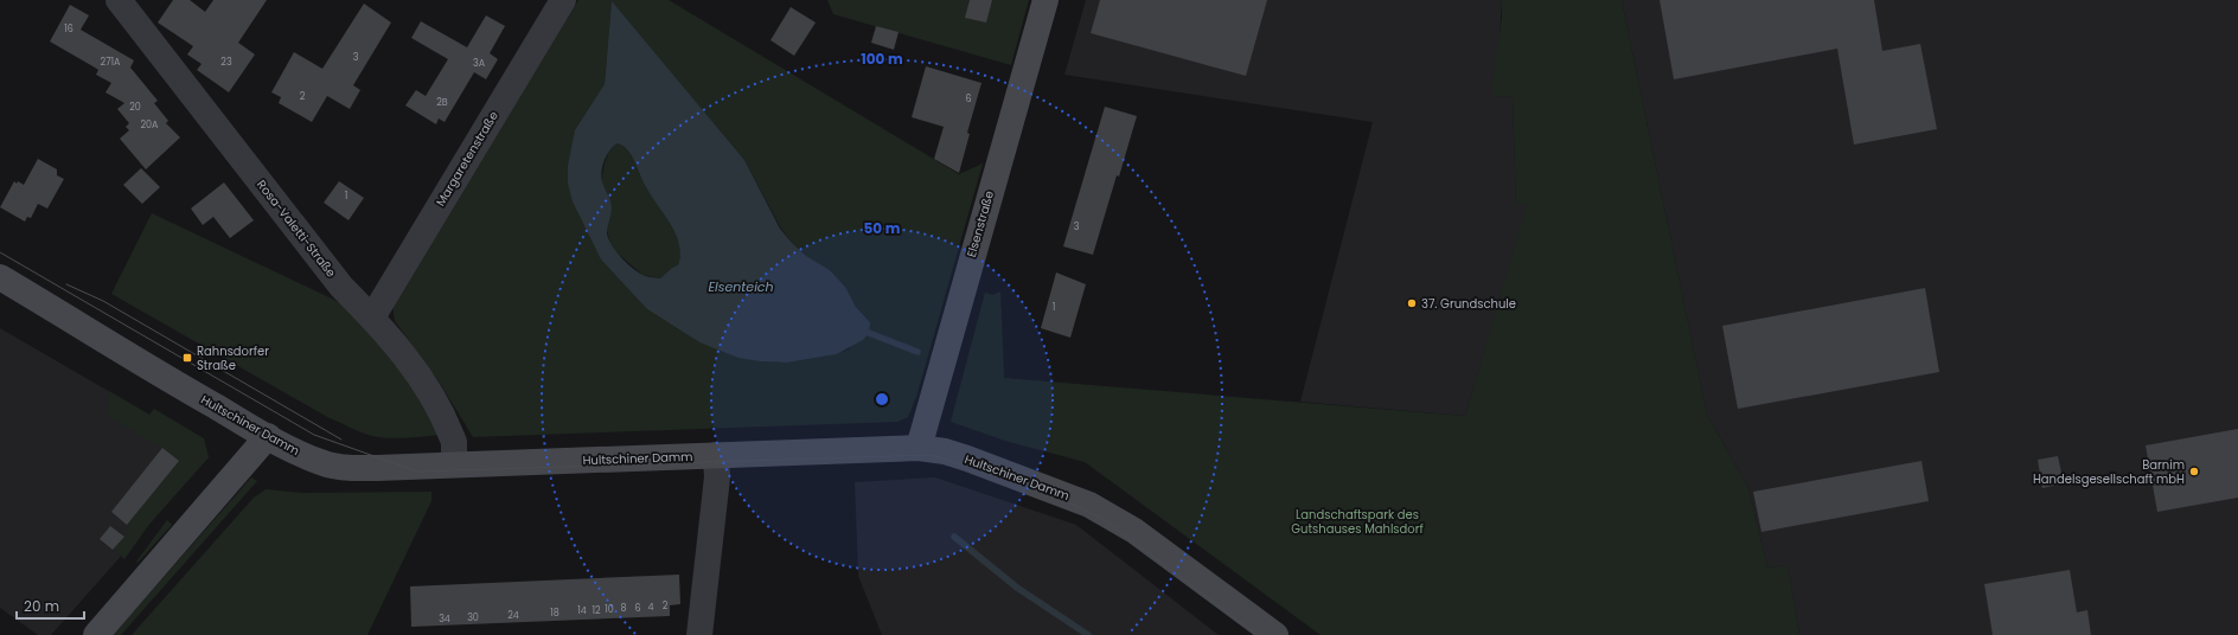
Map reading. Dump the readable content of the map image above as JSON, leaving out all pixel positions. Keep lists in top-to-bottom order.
{
  "streets": {
    "main road": ["Elsenstraße", "Hultschiner Damm"],
    "street": ["Margaretenstraße", "Rosa-Valetti-Straße"]
  },
  "crossings": [
    ["Margaretenstraße", "Rosa-Valetti-Straße"],
    ["Elsenstraße", "Hultschiner Damm"],
    ["Rosa-Valetti-Straße", "Hultschiner Damm"]
  ],
  "water": ["Elsenteich"],
  "parks": ["Landschaftspark des Gutshauses Mahlsdorf"],
  "places": {
    "other": ["37. Grundschule", "Barnim Handelsgesellschaft mbH"],
    "transit": ["Rahnsdorfer Straße"]
  },
  "house_numbers": [
    "16",
    "3",
    "271A",
    "23",
    "3A",
    "2",
    "6",
    "2B",
    "20",
    "20A",
    "1",
    "3",
    "1",
    "2",
    "4",
    "8",
    "6",
    "10",
    "14",
    "12",
    "18",
    "24",
    "30",
    "34"
  ],
  "scale_bar": "20 m",
  "rings": ["100 m", "50 m"]
}
